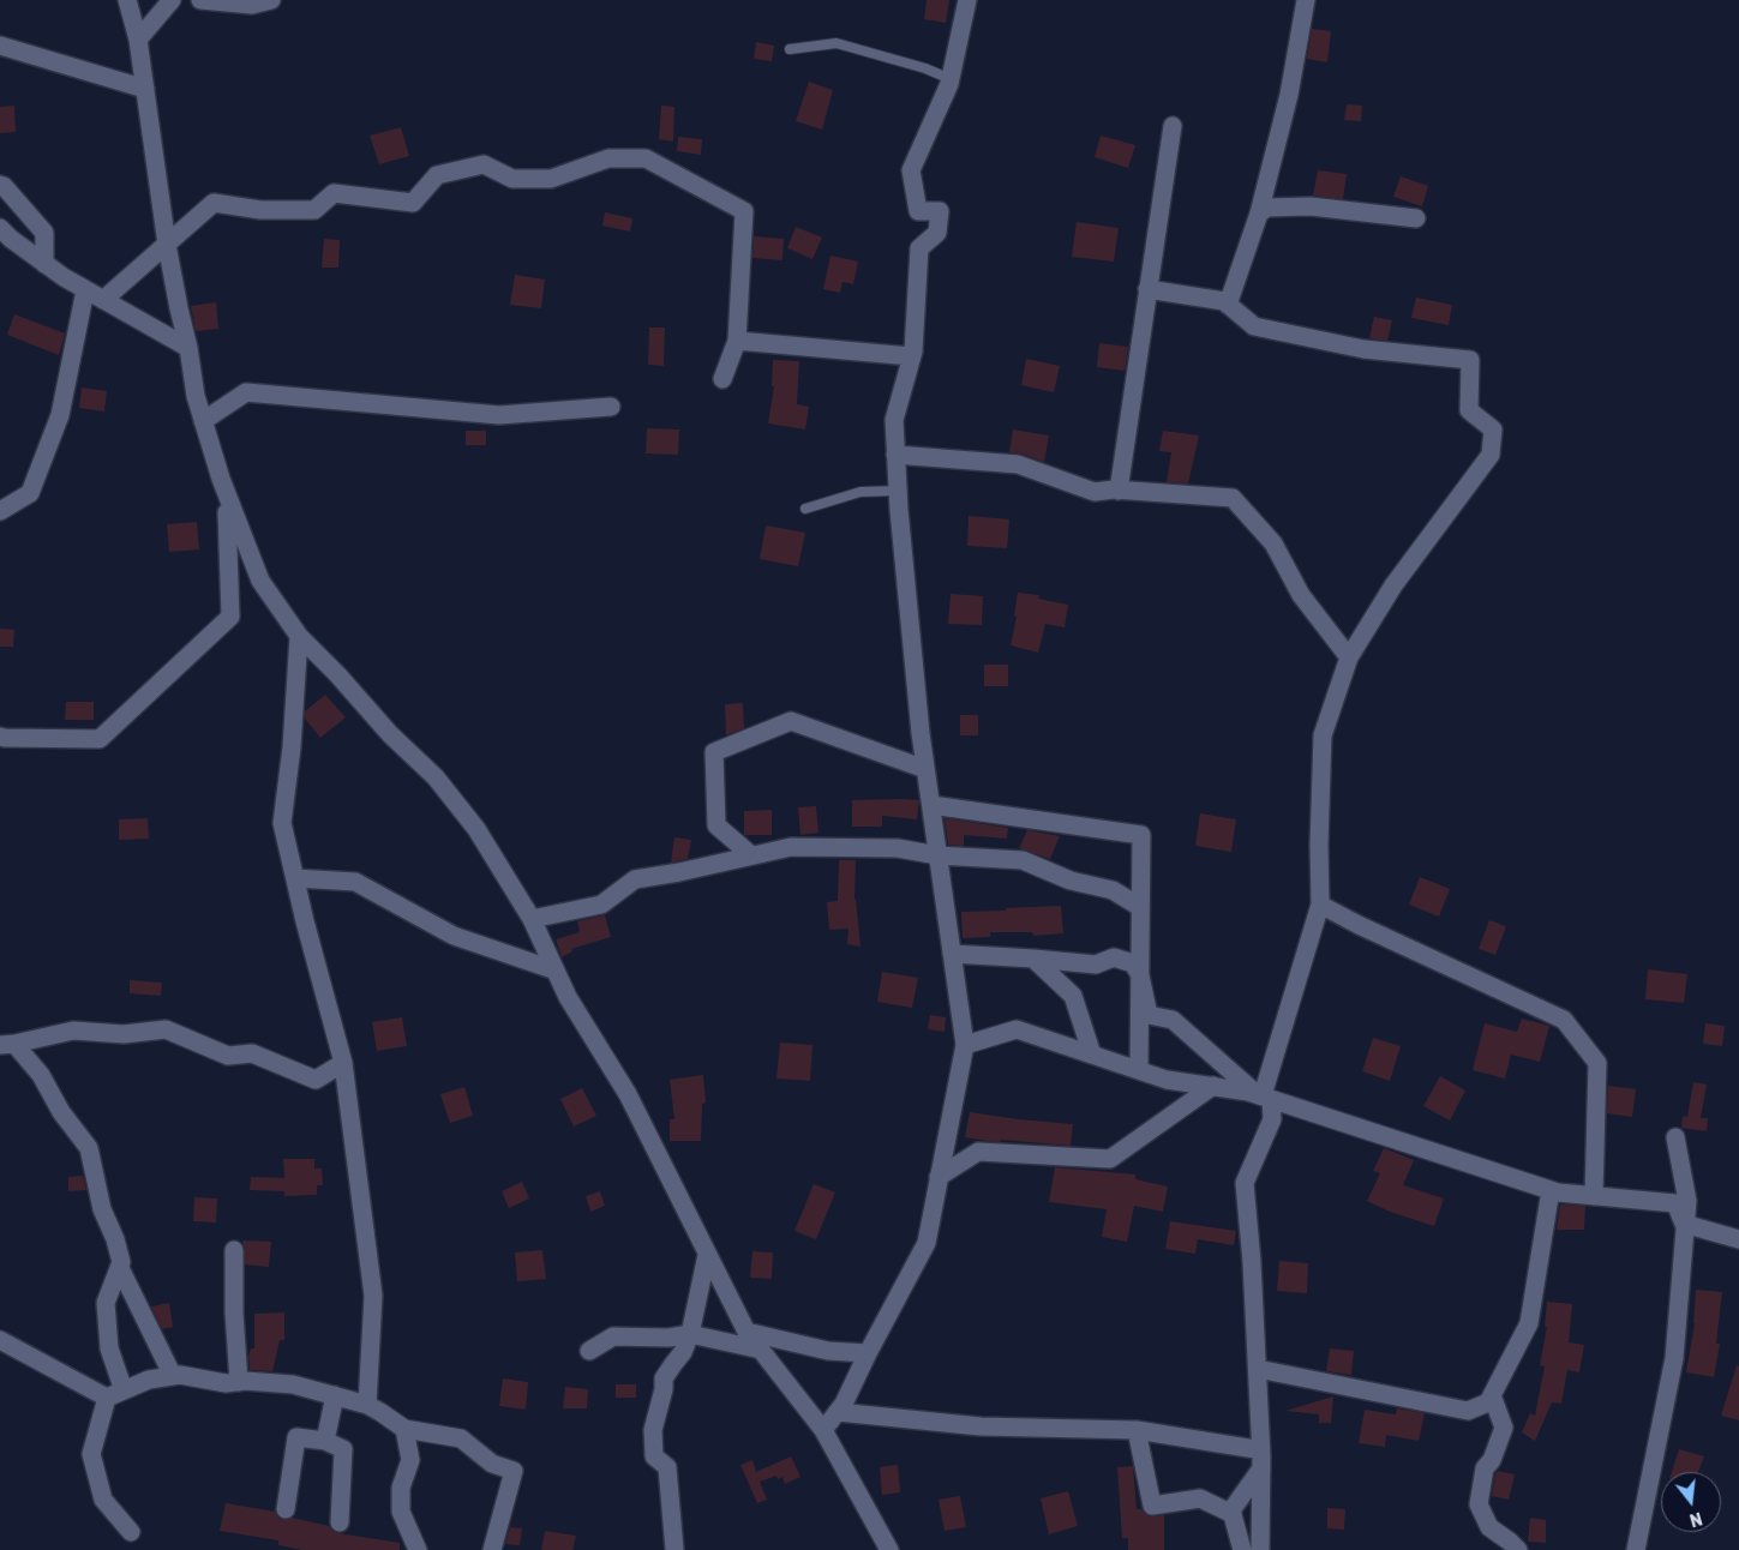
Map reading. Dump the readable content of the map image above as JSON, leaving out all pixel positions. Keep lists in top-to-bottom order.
{
  "north": "bottom"
}
